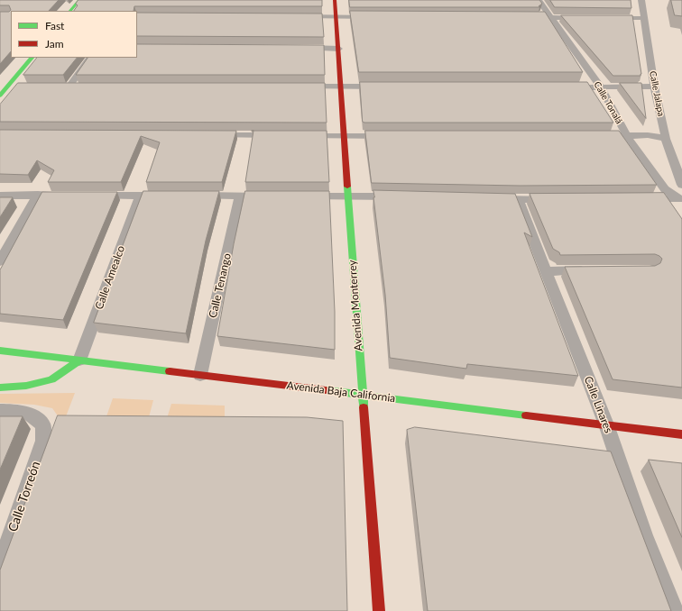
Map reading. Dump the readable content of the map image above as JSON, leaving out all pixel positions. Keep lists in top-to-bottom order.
{
  "streets": {
    "main road": ["Avenida Monterrey", "Avenida Baja California"],
    "street": [
      "Calle Jalapa",
      "Calle Tonalá",
      "Calle Amealco",
      "Calle Tenango",
      "Calle Linares",
      "Calle Torreón"
    ]
  },
  "crossings": [
    ["Calle Amealco", "Avenida Baja California"],
    ["Calle Tenango", "Avenida Baja California"],
    ["Avenida Monterrey", "Avenida Baja California"],
    ["Avenida Baja California", "Calle Linares"]
  ],
  "legend": ["Fast", "Jam"]
}
